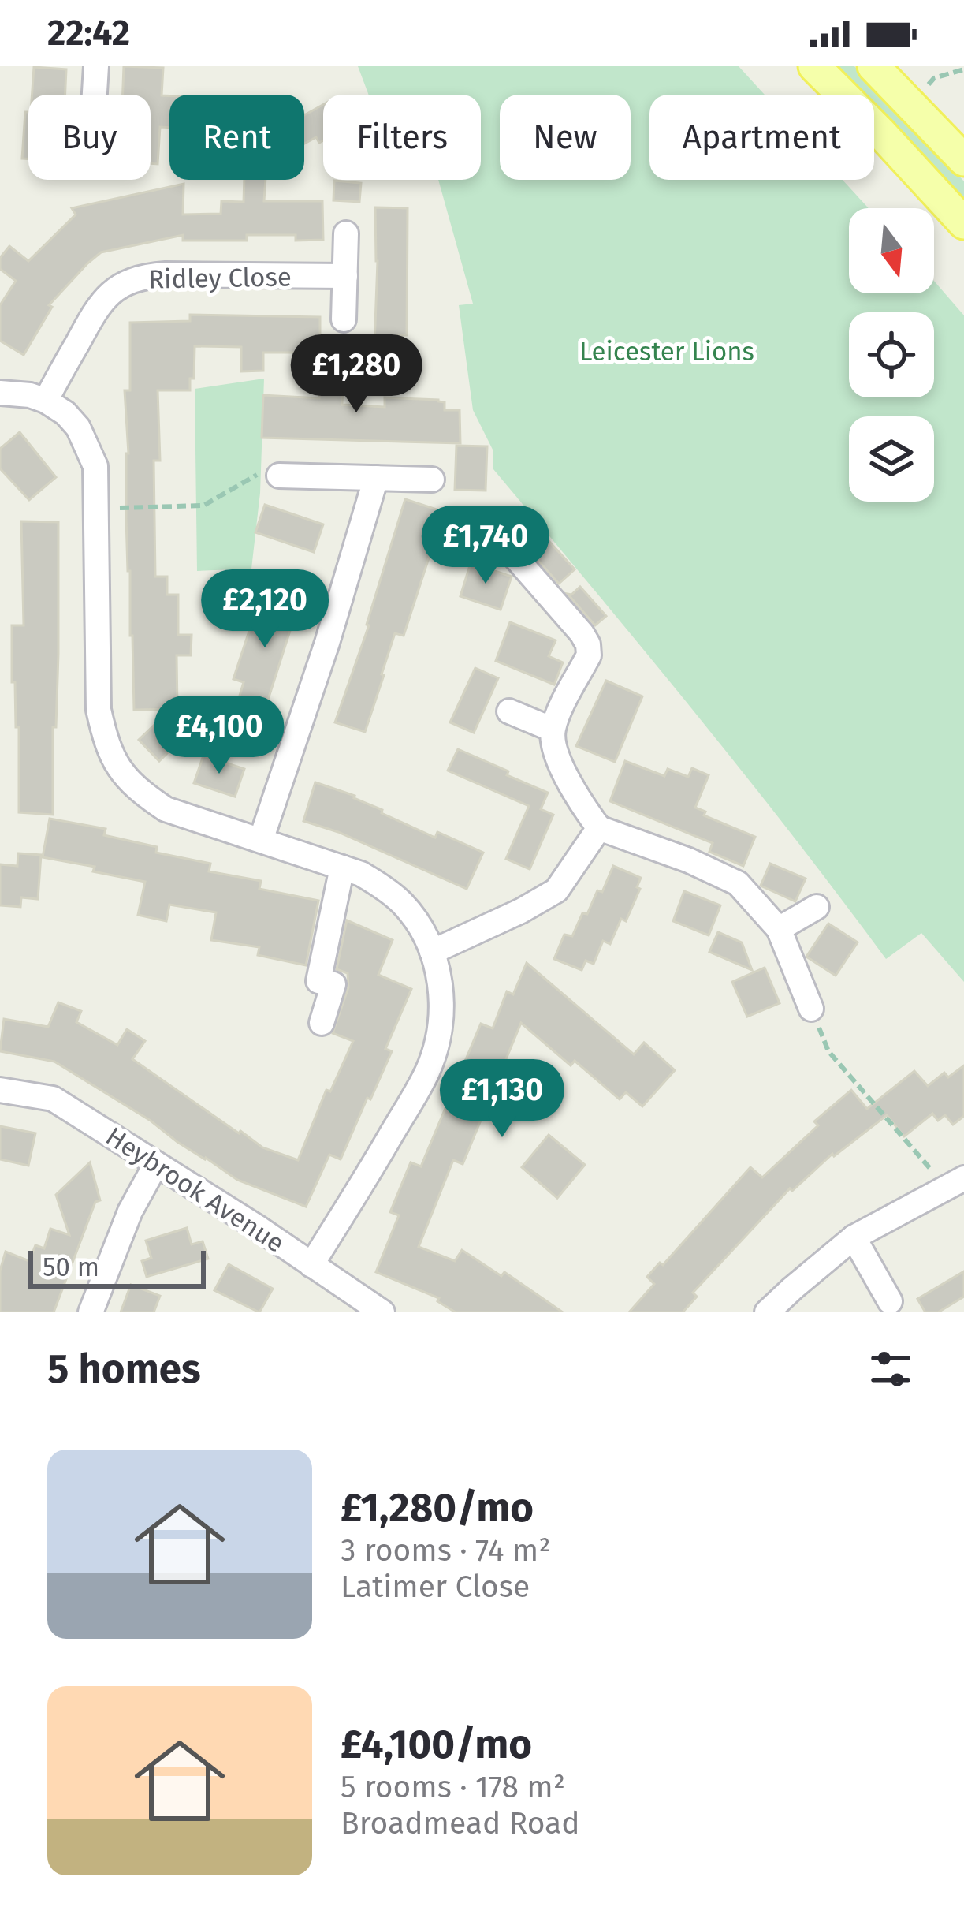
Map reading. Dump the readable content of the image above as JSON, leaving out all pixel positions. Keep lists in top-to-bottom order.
{
  "streets": {
    "street": ["Ridley Close", "Heybrook Avenue"]
  },
  "parks": ["Leicester Lions"],
  "scale_bar": "50 m",
  "north": "bottom",
  "page": {
    "status": "22:42",
    "chip": [
      "Buy",
      "Rent",
      "Filters",
      "New",
      "Apartment"
    ],
    "price": [
      "£1,280",
      "£1,740",
      "£2,120",
      "£4,100",
      "£1,130"
    ],
    "scale": "50 m",
    "heading": "5 homes",
    "list": [
      {
        "name": "£1,280/mo",
        "note": "3 rooms · 74 m² · Latimer Close"
      },
      {
        "name": "£4,100/mo",
        "note": "5 rooms · 178 m² · Broadmead Road"
      }
    ]
  }
}
